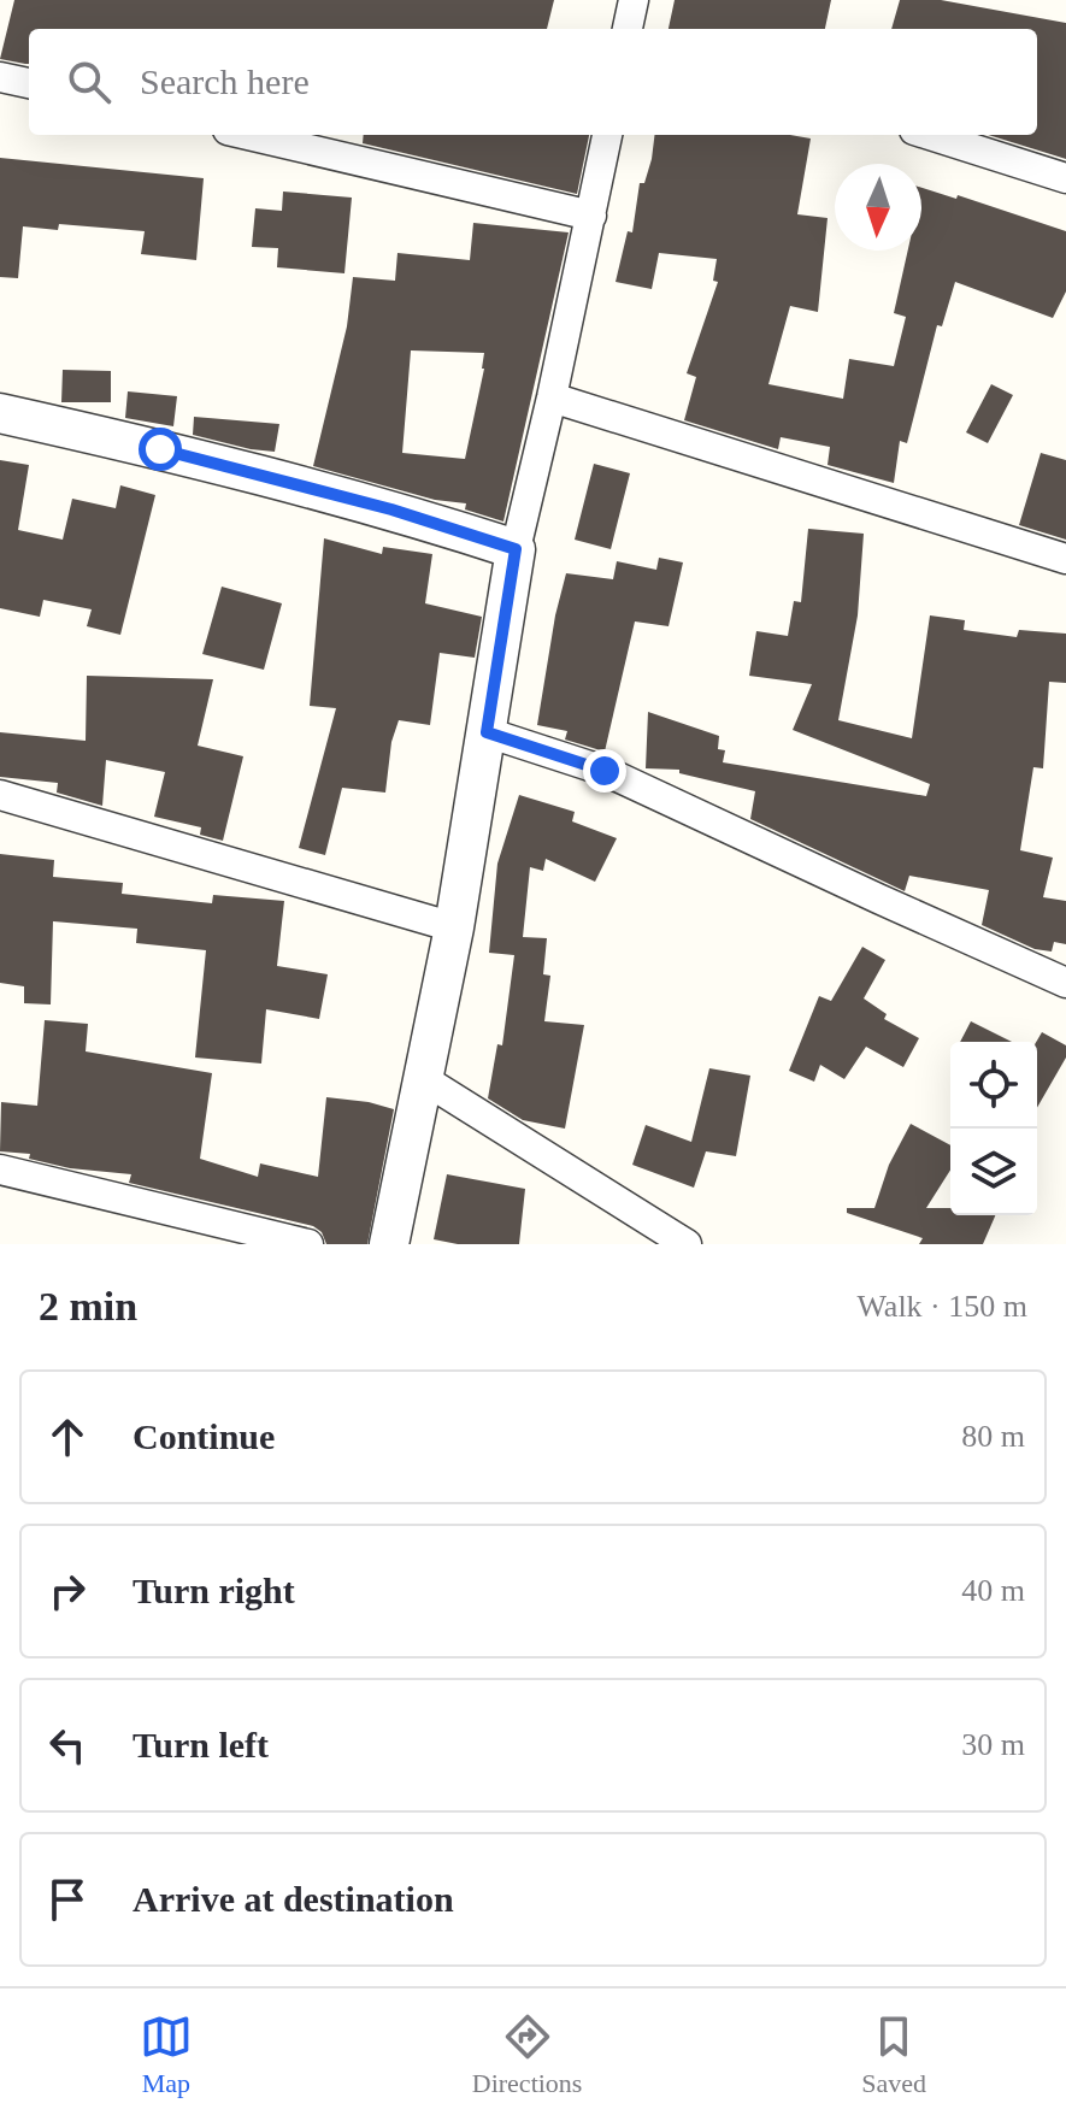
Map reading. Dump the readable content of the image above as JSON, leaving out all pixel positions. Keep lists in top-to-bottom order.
{
  "north": "bottom",
  "page": {
    "search": "Search here",
    "heading": ["2 min", "Walk · 150 m"],
    "list": [
      ["Continue", "80 m"],
      ["Turn right", "40 m"],
      ["Turn left", "30 m"],
      "Arrive at destination"
    ],
    "nav": ["Map", "Directions", "Saved"]
  }
}
